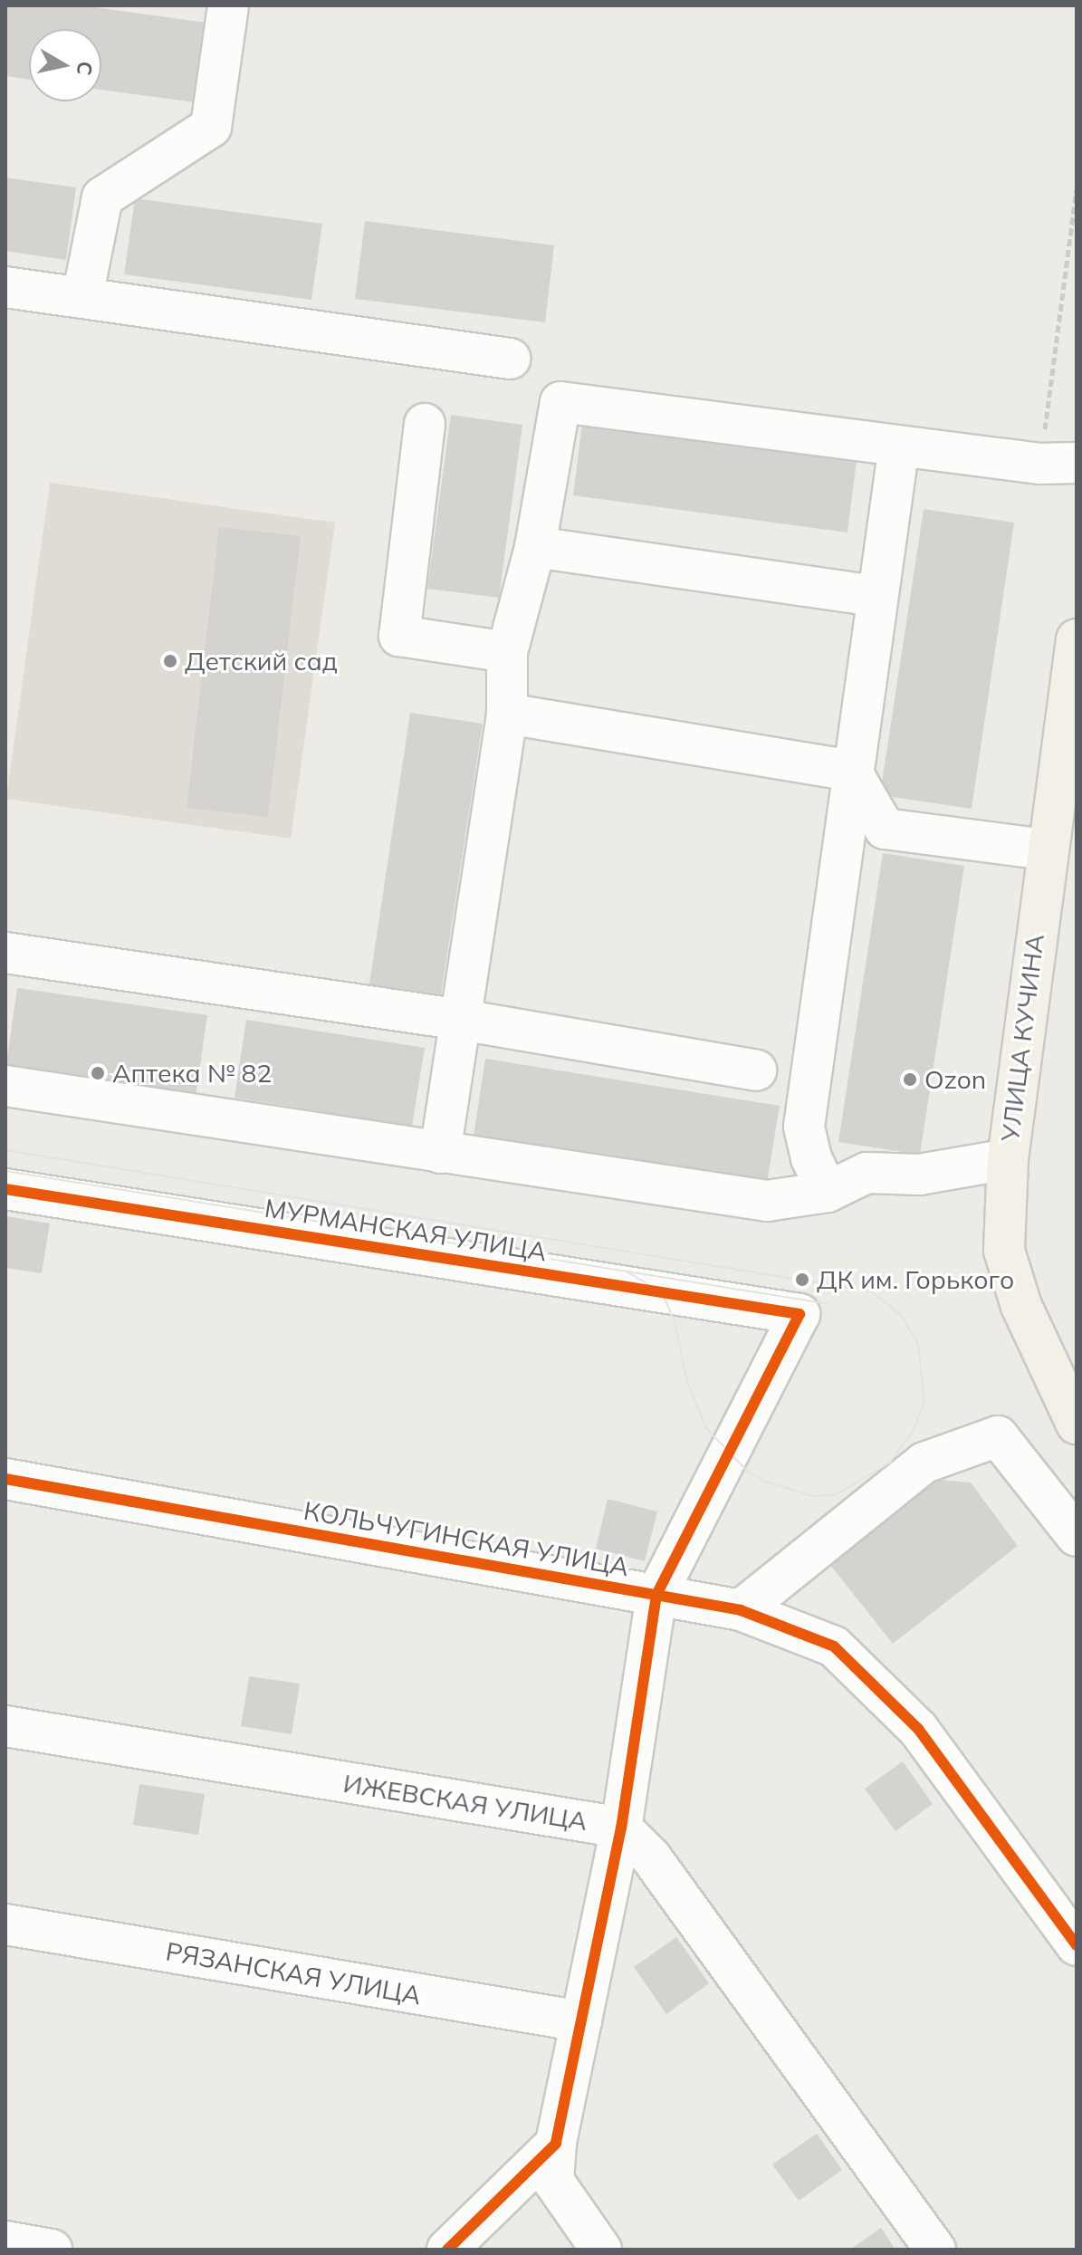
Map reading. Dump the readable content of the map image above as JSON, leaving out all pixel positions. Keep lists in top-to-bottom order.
{
  "streets": {
    "main road": ["УЛИЦА КУЧИНА"],
    "street": [
      "МУРМАНСКАЯ УЛИЦА",
      "КОЛЬЧУГИНСКАЯ УЛИЦА",
      "ИЖЕВСКАЯ УЛИЦА",
      "РЯЗАНСКАЯ УЛИЦА"
    ]
  },
  "crossings": [
    ["МУРМАНСКАЯ УЛИЦА", "КОЛЬЧУГИНСКАЯ УЛИЦА"]
  ],
  "places": [
    "Детский сад",
    "Аптека № 82",
    "Ozon",
    "ДК им. Горького"
  ],
  "north": "right"
}
